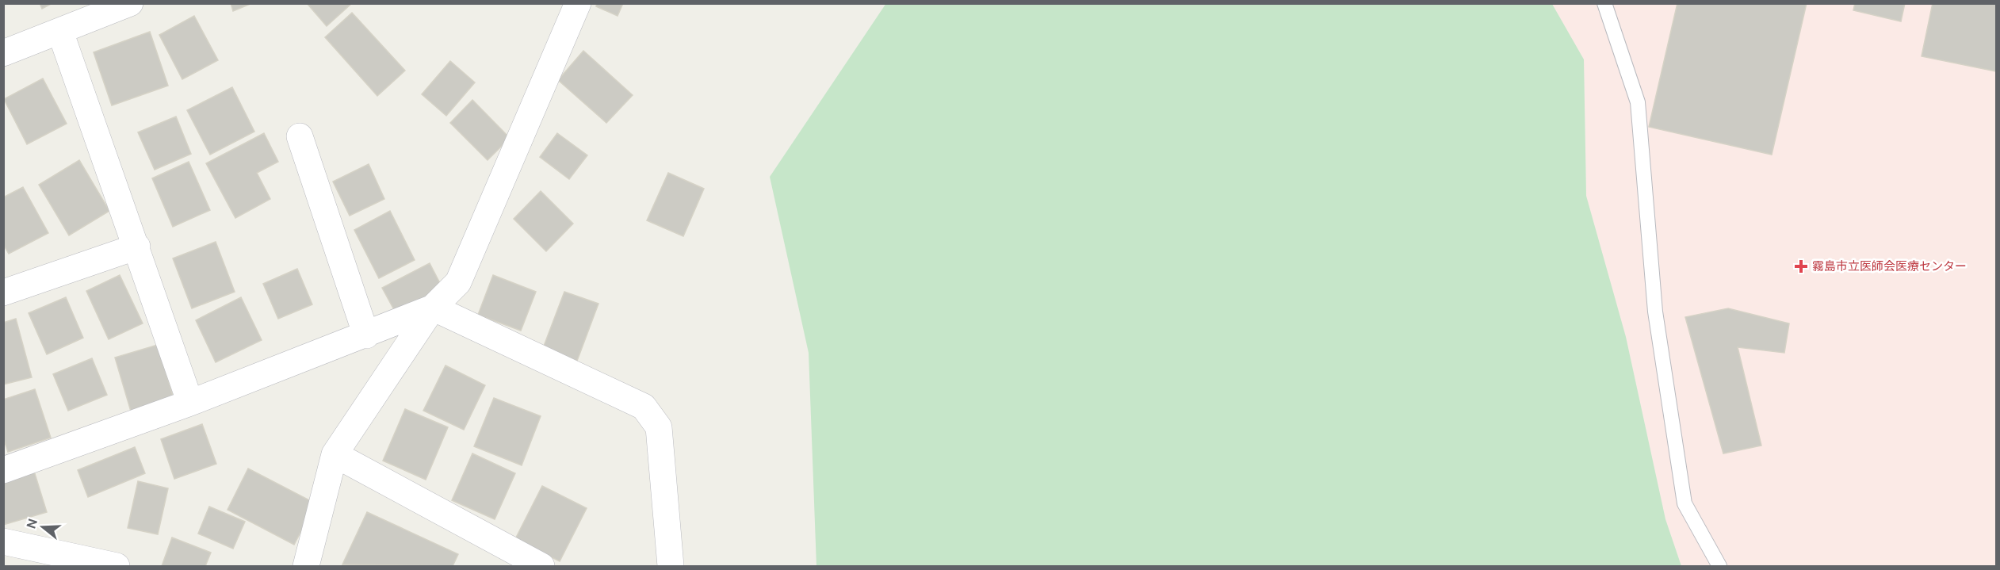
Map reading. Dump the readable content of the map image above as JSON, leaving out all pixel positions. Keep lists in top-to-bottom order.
{
  "places": {
    "health": ["霧島市立医師会医療センター"]
  },
  "north": "left"
}
